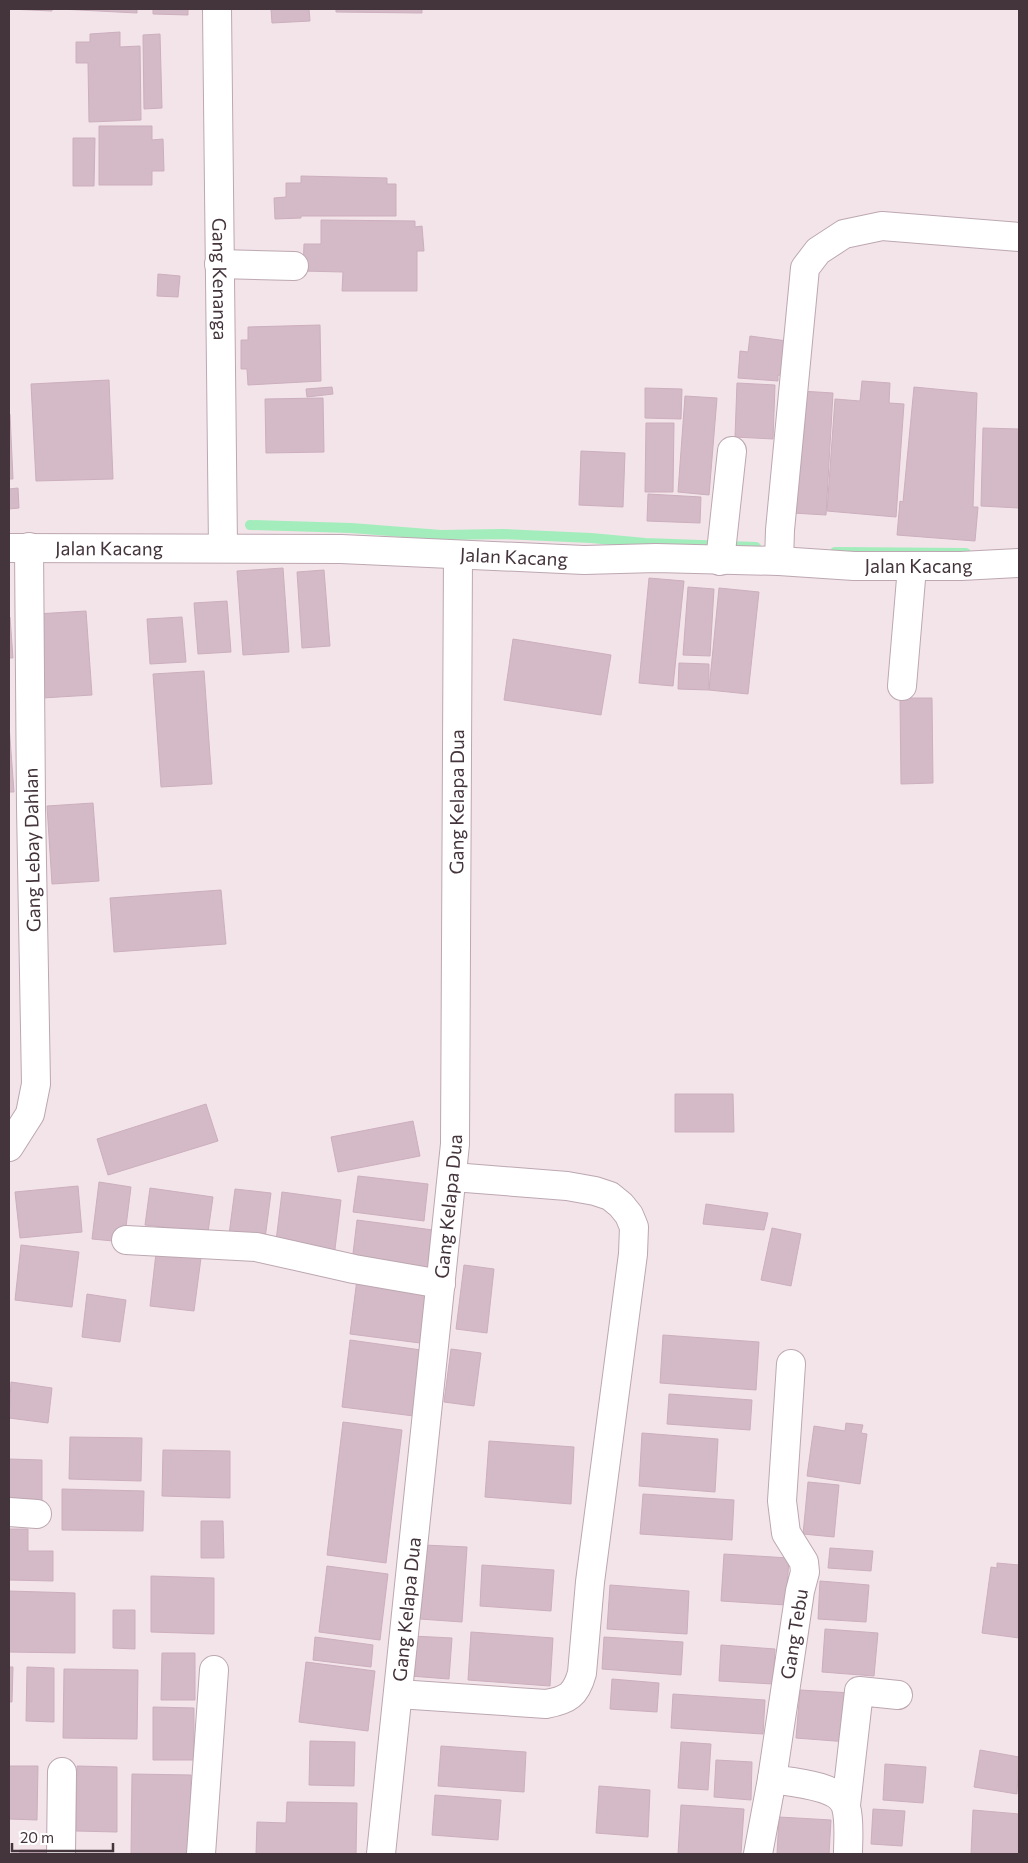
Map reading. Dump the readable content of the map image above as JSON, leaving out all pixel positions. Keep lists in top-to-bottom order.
{
  "streets": {
    "street": [
      "Gang Kenanga",
      "Jalan Kacang",
      "Gang Kelapa Dua",
      "Gang Lebay Dahlan",
      "Gang Tebu"
    ]
  },
  "crossings": [
    ["Gang Kenanga", "Jalan Kacang"],
    ["Jalan Kacang", "Gang Kelapa Dua"],
    ["Jalan Kacang", "Gang Lebay Dahlan"]
  ],
  "scale_bar": "20 m"
}
